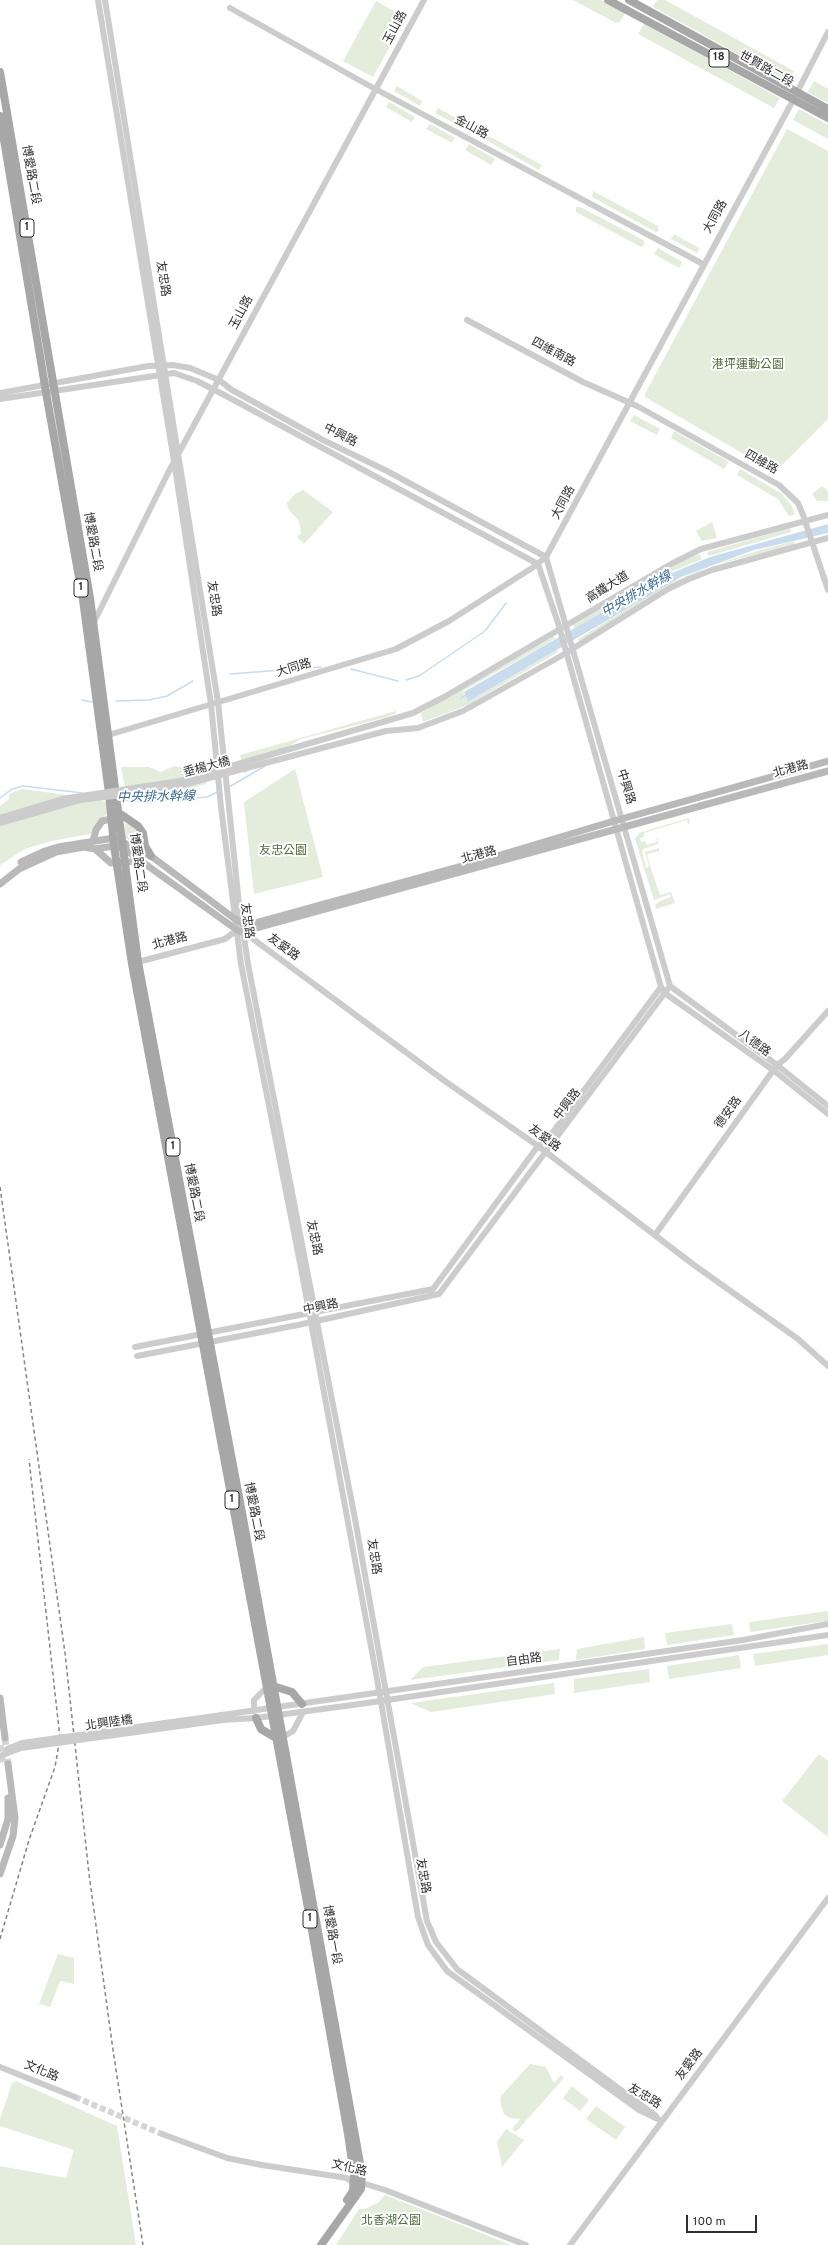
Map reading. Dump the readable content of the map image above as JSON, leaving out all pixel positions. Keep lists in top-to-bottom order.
{
  "streets": {
    "main road": [
      "18",
      "世賢路二段",
      "博愛路二段",
      "1",
      "北港路",
      "博愛路一段"
    ],
    "street": [
      "玉山路",
      "金山路",
      "大同路",
      "友忠路",
      "四維南路",
      "中興路",
      "四維路",
      "高鐵大道",
      "垂楊大橋",
      "友愛路",
      "八德路",
      "德安路",
      "自由路",
      "北興陸橋",
      "文化路"
    ]
  },
  "crossings": [
    ["玉山路", "金山路"],
    ["玉山路", "博愛路二段"],
    ["玉山路", "友忠路"],
    ["玉山路", "中興路"],
    ["世賢路二段", "大同路"],
    ["金山路", "大同路"],
    ["博愛路二段", "大同路"],
    ["博愛路二段", "中興路"],
    ["博愛路二段", "北港路"],
    ["博愛路二段", "博愛路一段"],
    ["大同路", "友忠路"],
    ["大同路", "四維南路"],
    ["大同路", "中興路"],
    ["大同路", "四維路"],
    ["1", "博愛路一段"],
    ["1", "文化路"],
    ["友忠路", "中興路"],
    ["友忠路", "北港路"],
    ["友忠路", "友愛路"],
    ["友忠路", "自由路"],
    ["四維南路", "四維路"],
    ["中興路", "高鐵大道"],
    ["中興路", "垂楊大橋"],
    ["中興路", "北港路"],
    ["中興路", "友愛路"],
    ["中興路", "八德路"],
    ["四維路", "高鐵大道"],
    ["高鐵大道", "垂楊大橋"],
    ["北港路", "友愛路"],
    ["友愛路", "德安路"],
    ["八德路", "德安路"],
    ["自由路", "北興陸橋"],
    ["自由路", "博愛路一段"],
    ["博愛路一段", "文化路"]
  ],
  "water": ["中央排水幹線"],
  "parks": ["港坪運動公園", "友忠公園", "北香湖公園"],
  "scale_bar": "100 m"
}
